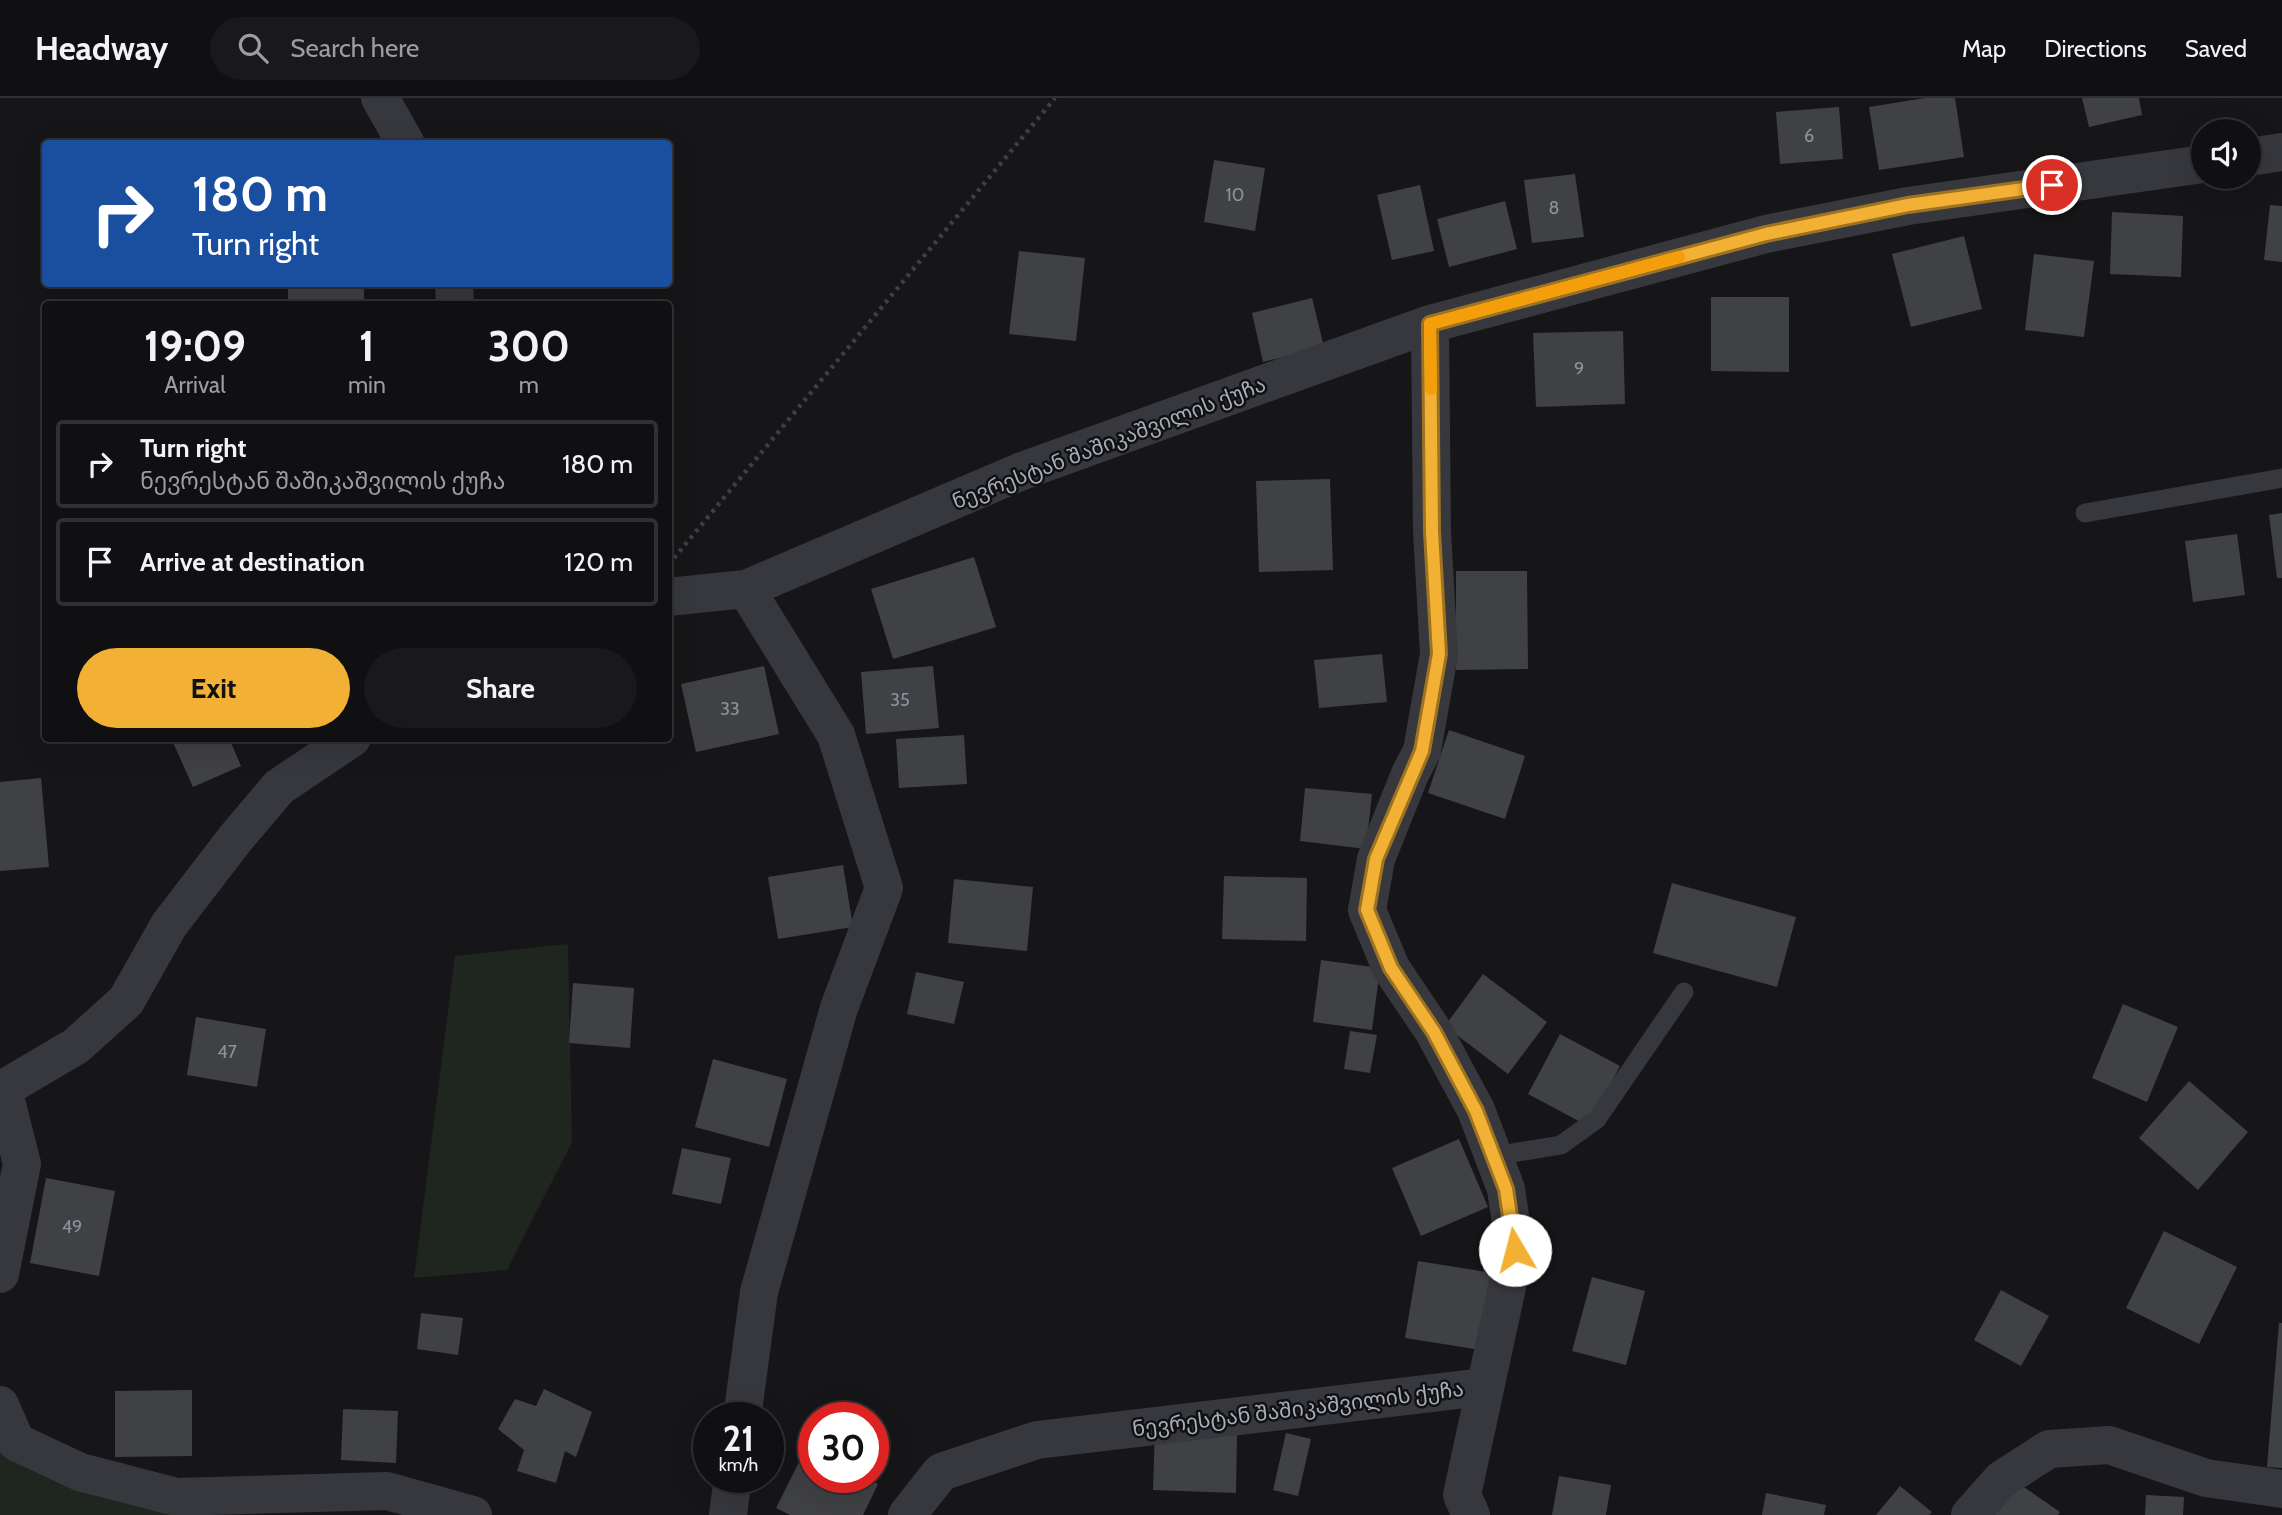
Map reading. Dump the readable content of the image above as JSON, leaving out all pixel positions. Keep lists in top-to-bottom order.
{
  "streets": {
    "street": ["ნევრესტან შაშიკაშვილის ქუჩა"]
  },
  "house_numbers": [
    "6",
    "10",
    "8",
    "9",
    "35",
    "33",
    "47",
    "49"
  ],
  "page": {
    "header": "Headway",
    "search": "Search here",
    "nav": ["Map", "Directions", "Saved"],
    "turn": ["180 m", "Turn right"],
    "eta": [
      "19:09",
      "Arrival",
      "1",
      "min",
      "300",
      "m"
    ],
    "list": [
      {
        "name": "Turn right",
        "note": "ნევრესტან შაშიკაშვილის ქუჩა",
        "value": "180 m"
      },
      {
        "name": "Arrive at destination",
        "value": "120 m"
      }
    ],
    "buttons": ["Exit", "Share"],
    "speed": "21 km/h",
    "limit": "30"
  }
}
